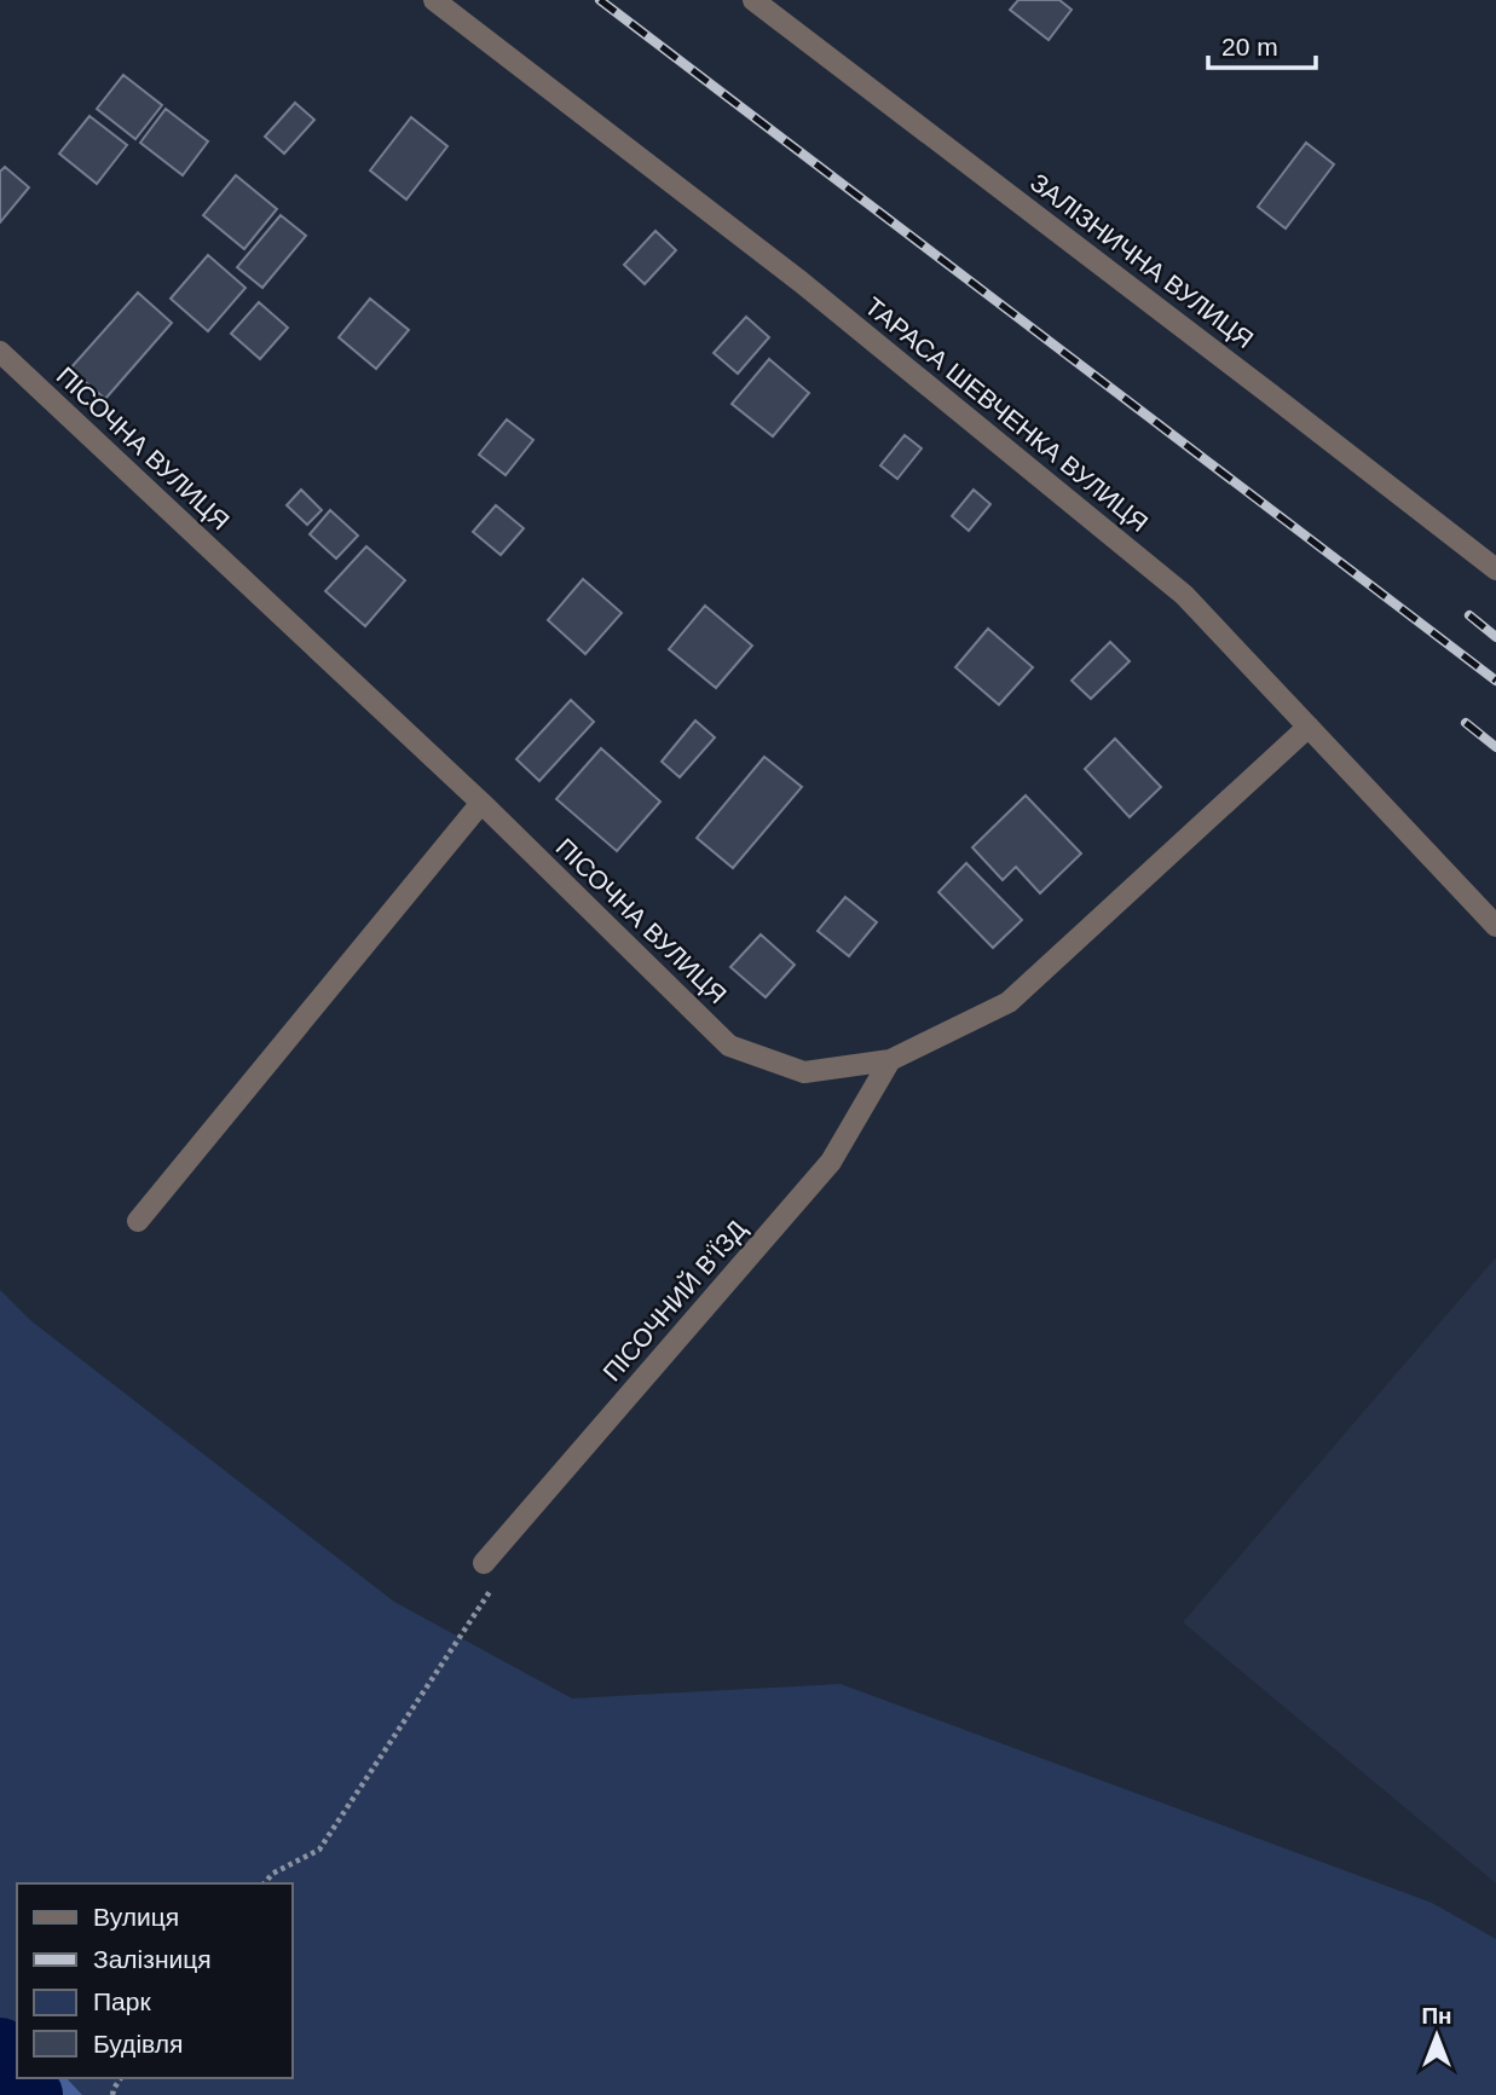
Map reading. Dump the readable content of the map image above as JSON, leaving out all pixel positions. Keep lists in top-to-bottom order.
{
  "streets": {
    "street": [
      "ЗАЛІЗНИЧНА ВУЛИЦЯ",
      "ТАРАСА ШЕВЧЕНКА ВУЛИЦЯ",
      "ПІСОЧНА ВУЛИЦЯ",
      "ПІСОЧНИЙ В’ЇЗД"
    ]
  },
  "crossings": [
    ["ТАРАСА ШЕВЧЕНКА ВУЛИЦЯ", "ПІСОЧНА ВУЛИЦЯ"],
    ["ПІСОЧНА ВУЛИЦЯ", "ПІСОЧНИЙ В’ЇЗД"]
  ],
  "legend": [
    "Вулиця",
    "Залізниця",
    "Парк",
    "Будівля"
  ],
  "scale_bar": "20 m",
  "north": "top"
}
